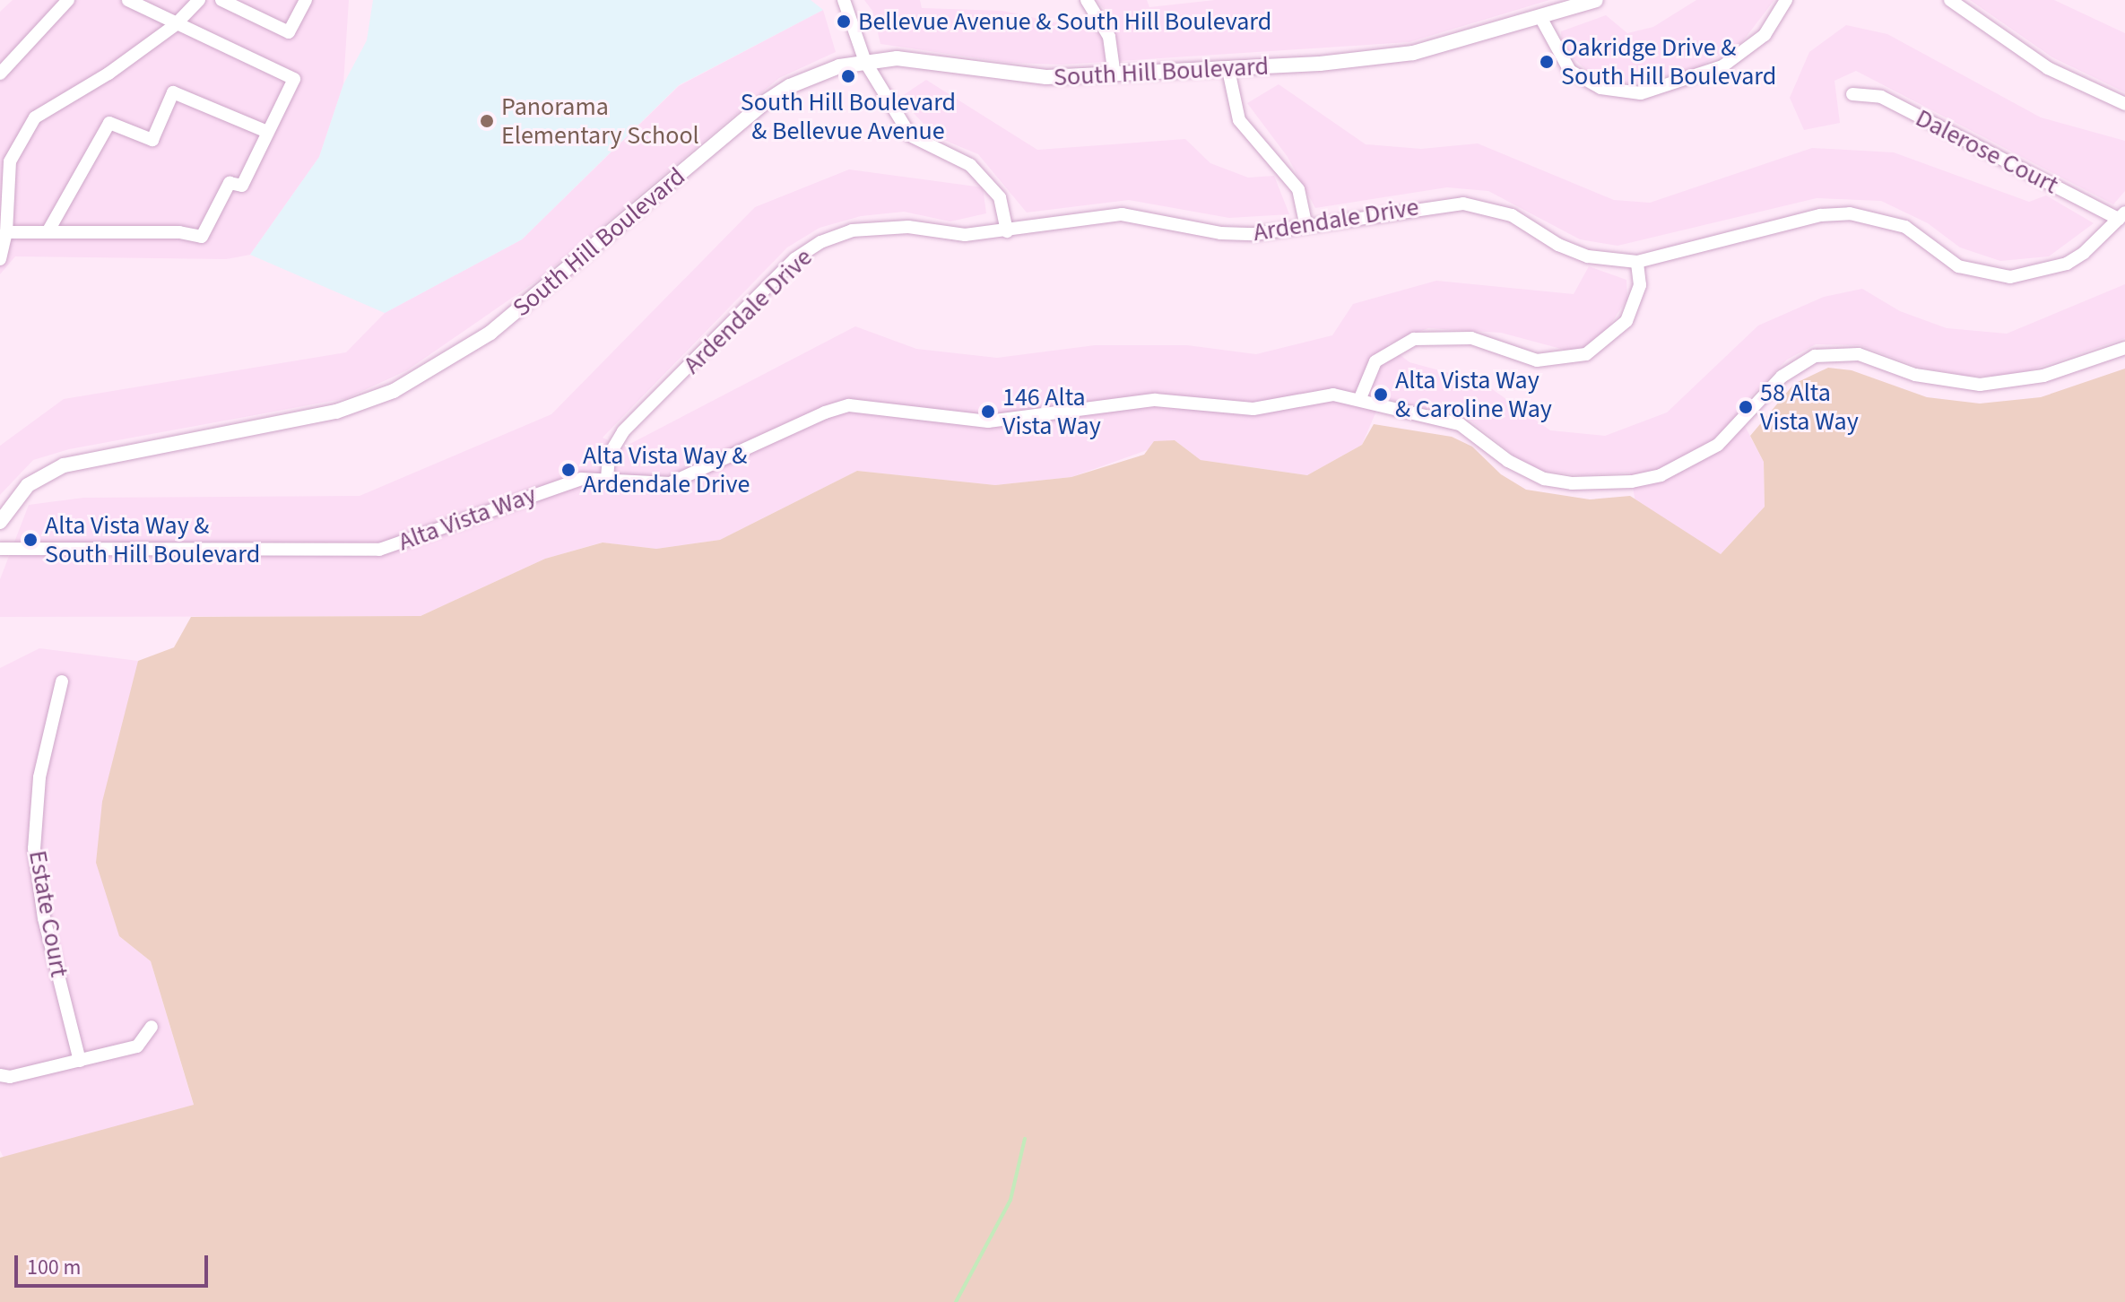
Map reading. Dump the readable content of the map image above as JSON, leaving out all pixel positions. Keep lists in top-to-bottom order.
{
  "streets": {
    "street": [
      "South Hill Boulevard",
      "Dalerose Court",
      "Ardendale Drive",
      "Alta Vista Way",
      "Estate Court"
    ]
  },
  "crossings": [
    ["Dalerose Court", "Ardendale Drive"],
    ["Ardendale Drive", "Alta Vista Way"]
  ],
  "places": [
    "Bellevue Avenue & South Hill Boulevard",
    "Oakridge Drive & South Hill Boulevard",
    "South Hill Boulevard & Bellevue Avenue",
    "Panorama Elementary School",
    "Alta Vista Way & Caroline Way",
    "58 Alta Vista Way",
    "146 Alta Vista Way",
    "Alta Vista Way & Ardendale Drive",
    "Alta Vista Way & South Hill Boulevard"
  ],
  "scale_bar": "100 m"
}
